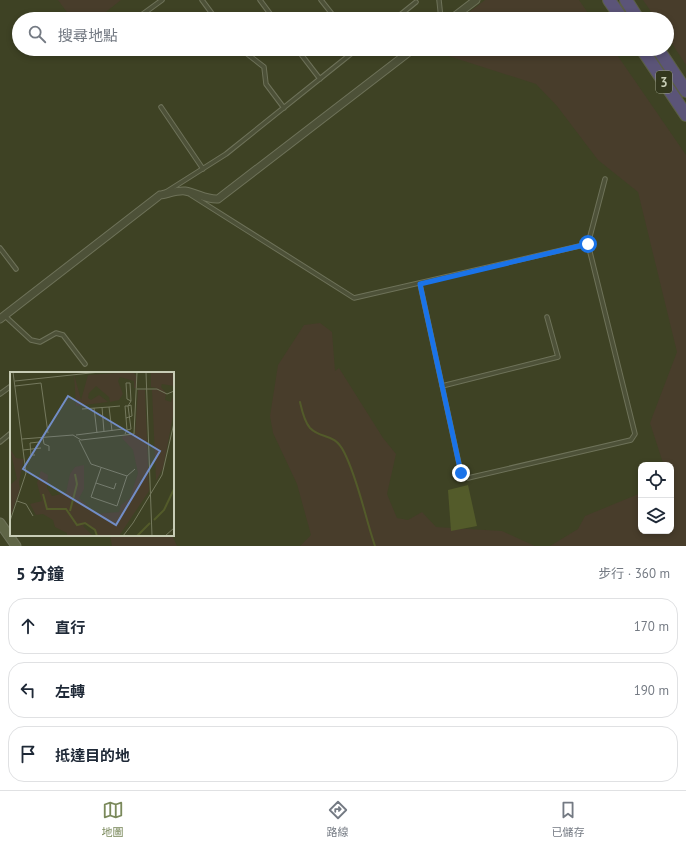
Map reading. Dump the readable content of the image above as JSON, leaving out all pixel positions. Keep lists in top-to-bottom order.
{
  "streets": {
    "highway": ["3"]
  },
  "page": {
    "search": "搜尋地點",
    "heading": ["5 分鐘", "步行 · 360 m"],
    "list": [
      ["直行", "170 m"],
      ["左轉", "190 m"],
      "抵達目的地"
    ],
    "nav": ["地圖", "路線", "已儲存"]
  }
}
